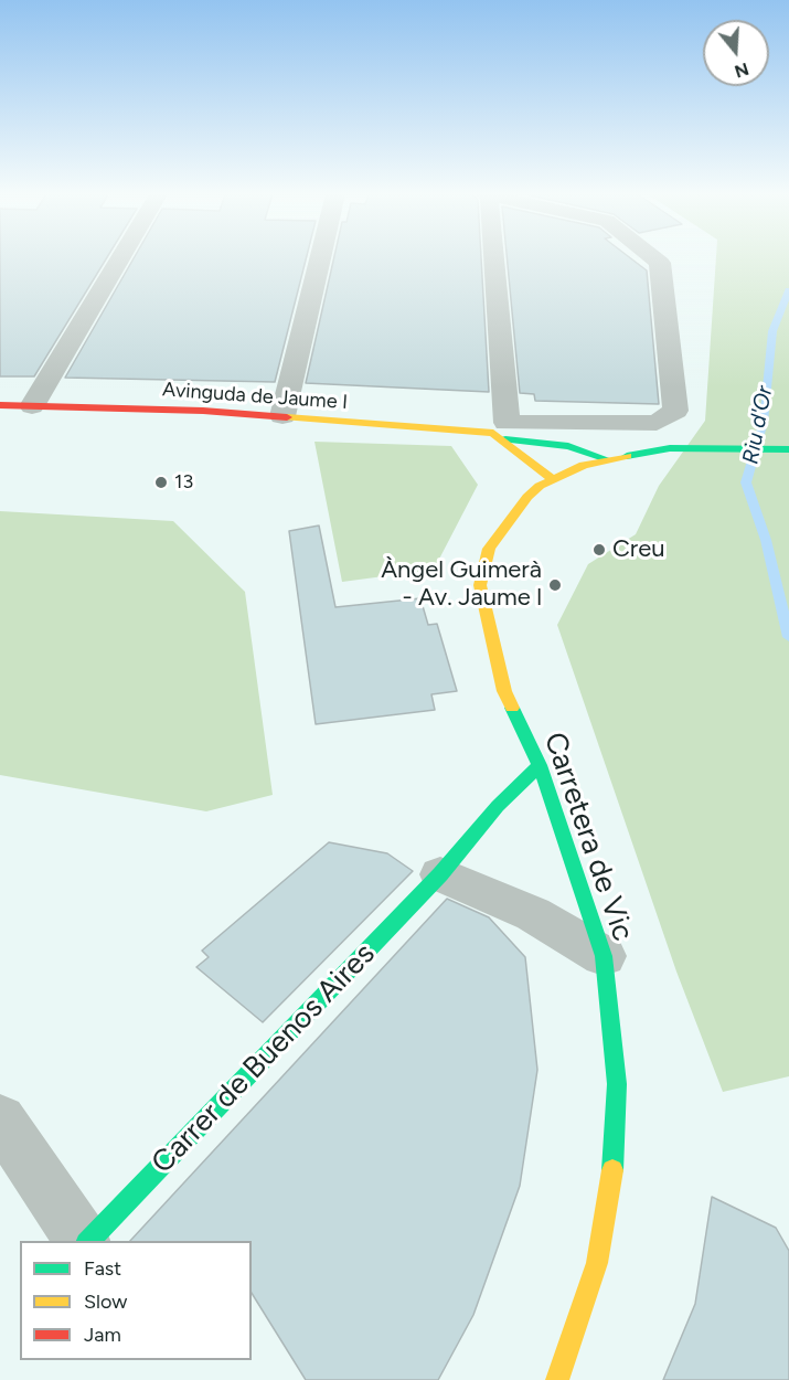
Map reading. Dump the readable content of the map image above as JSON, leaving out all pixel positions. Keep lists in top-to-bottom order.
{
  "streets": {
    "street": ["Avinguda de Jaume I", "Carretera de Vic", "Carrer de Buenos Aires"]
  },
  "crossings": [
    ["Carretera de Vic", "Carrer de Buenos Aires"]
  ],
  "water": ["Riu d'Or"],
  "places": ["13", "Creu", "Àngel Guimerà - Av. Jaume l"],
  "legend": ["Fast", "Slow", "Jam"],
  "north": "bottom"
}
